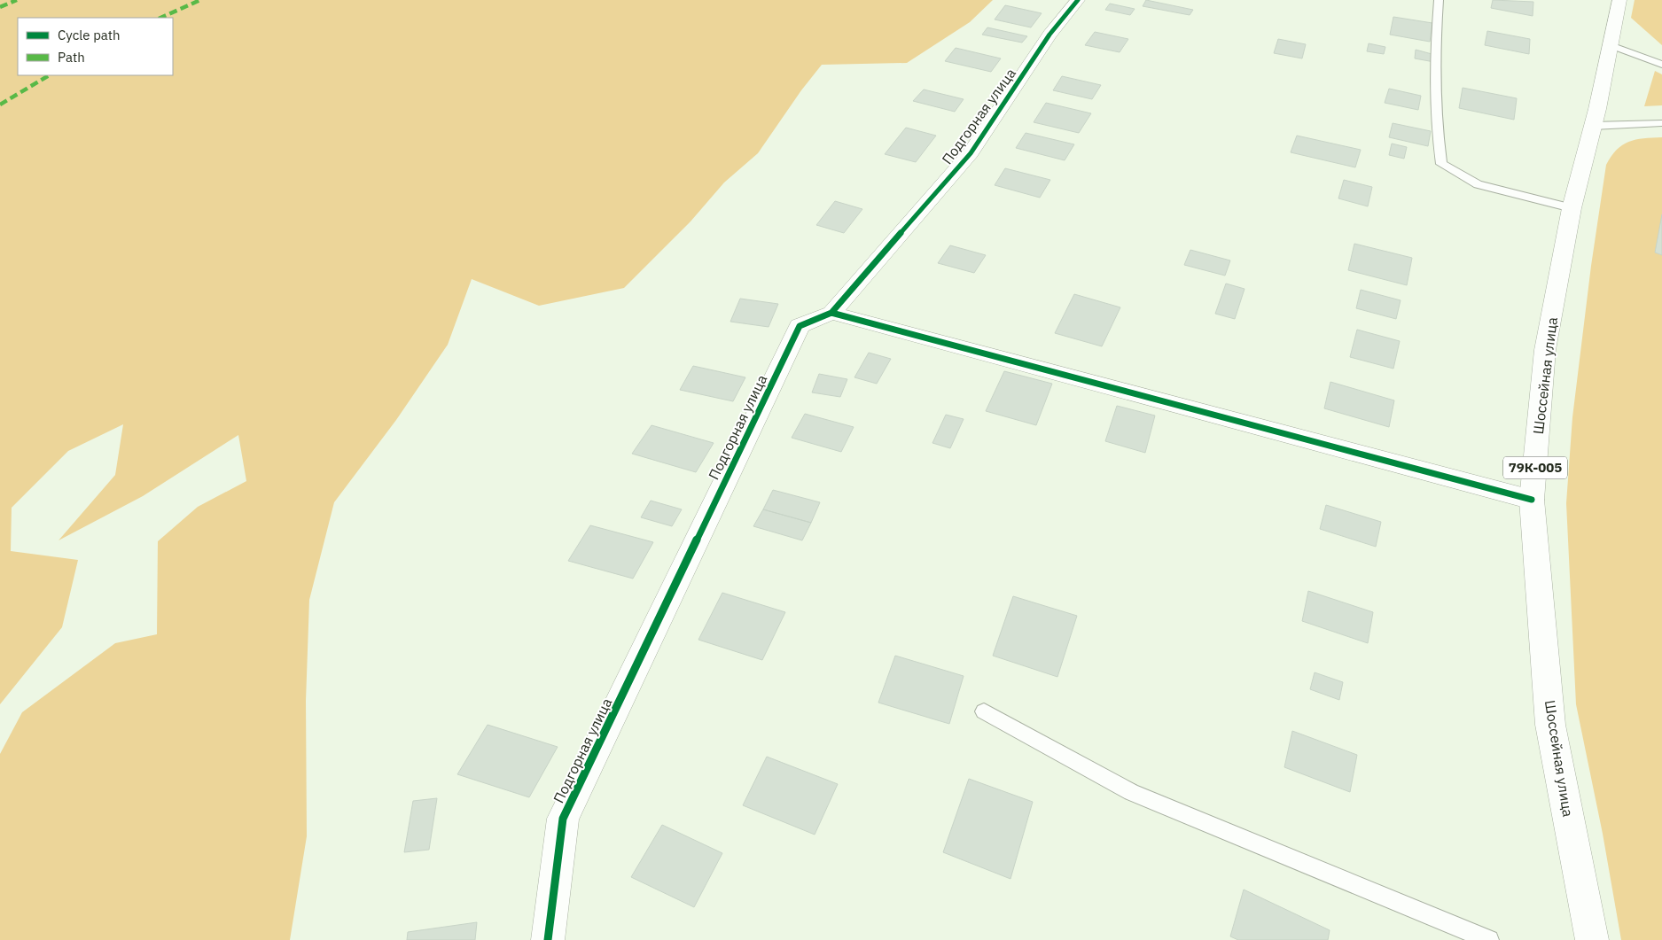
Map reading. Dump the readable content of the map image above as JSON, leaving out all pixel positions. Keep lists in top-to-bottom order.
{
  "streets": {
    "street": ["Подгорная улица", "Шоссейная улица", "79К-005"]
  },
  "legend": ["Cycle path", "Path"]
}
